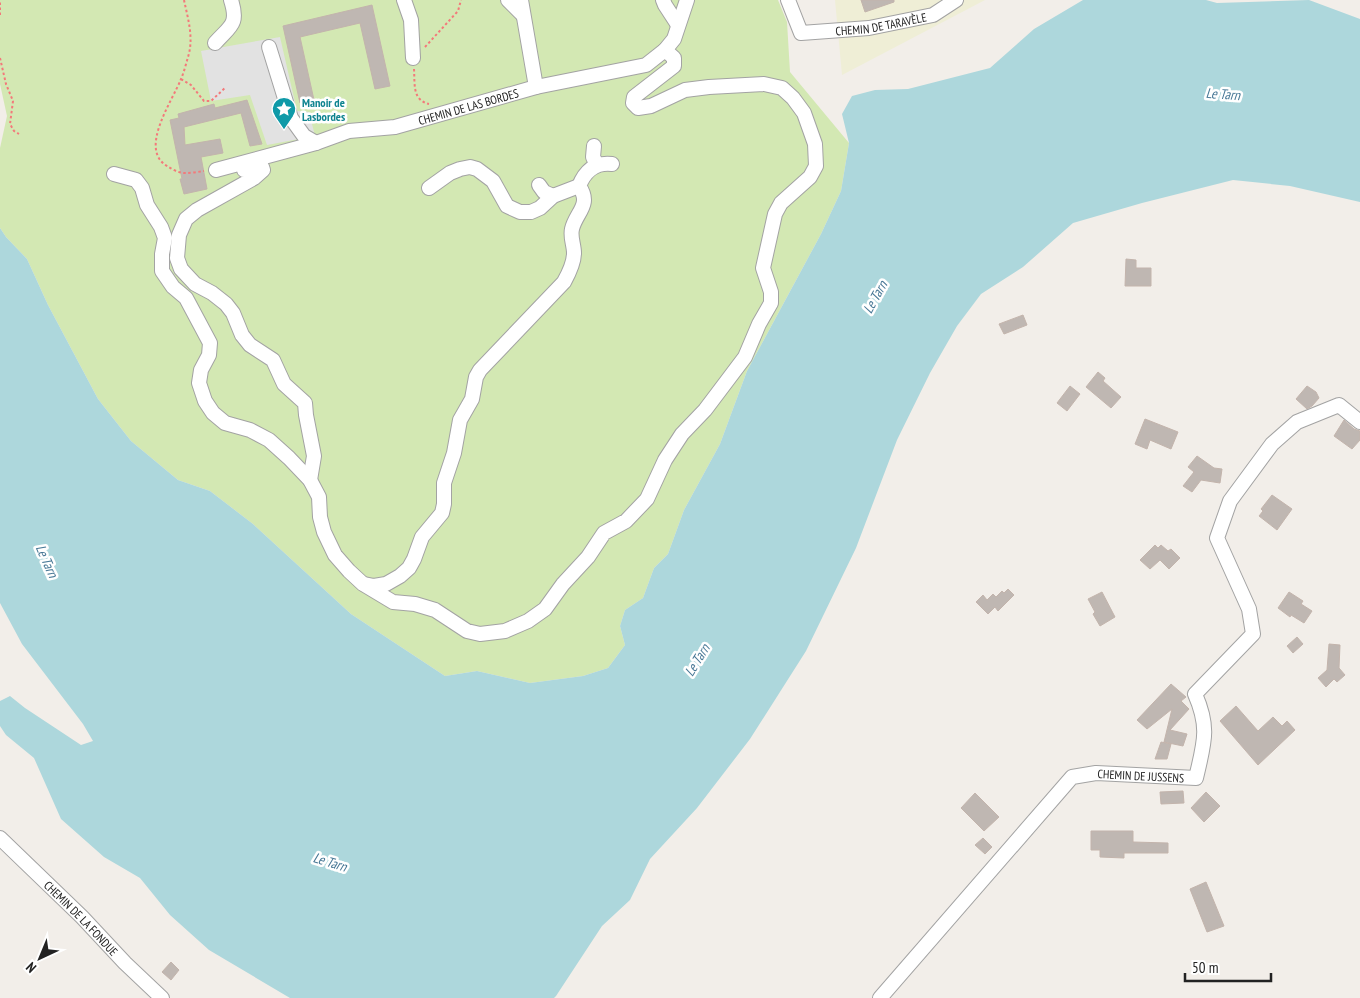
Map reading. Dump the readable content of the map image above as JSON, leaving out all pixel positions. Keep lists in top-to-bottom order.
{
  "streets": {
    "street": [
      "CHEMIN DE TARAVÈLE",
      "CHEMIN DE LAS BORDES",
      "CHEMIN DE JUSSENS",
      "CHEMIN DE LA FONDUE"
    ]
  },
  "water": ["Le Tarn"],
  "places": {
    "place": ["Manoir de Lasbordes"]
  },
  "scale_bar": "50 m",
  "north": "bottom left"
}
